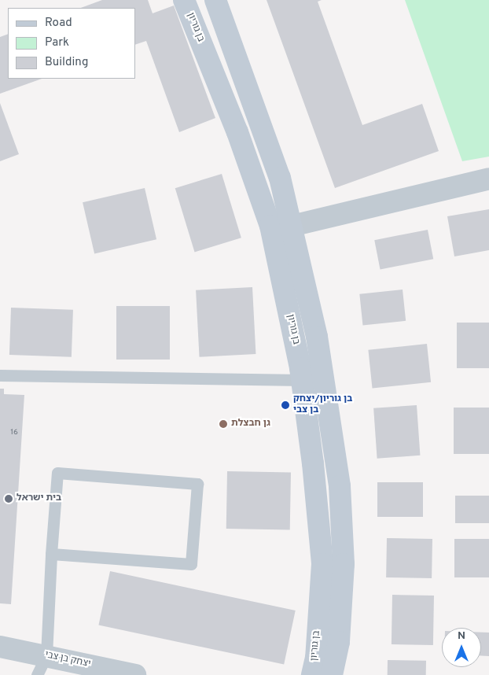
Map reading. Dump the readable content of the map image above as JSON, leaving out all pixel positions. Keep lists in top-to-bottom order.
{
  "streets": {
    "street": ["בן גוריון", "יצחק בן צבי"]
  },
  "places": ["בן גוריון/יצחק בן צבי", "גן חבצלת", "בית ישראל"],
  "house_numbers": ["16"],
  "legend": ["Road", "Park", "Building"],
  "north": "top"
}
